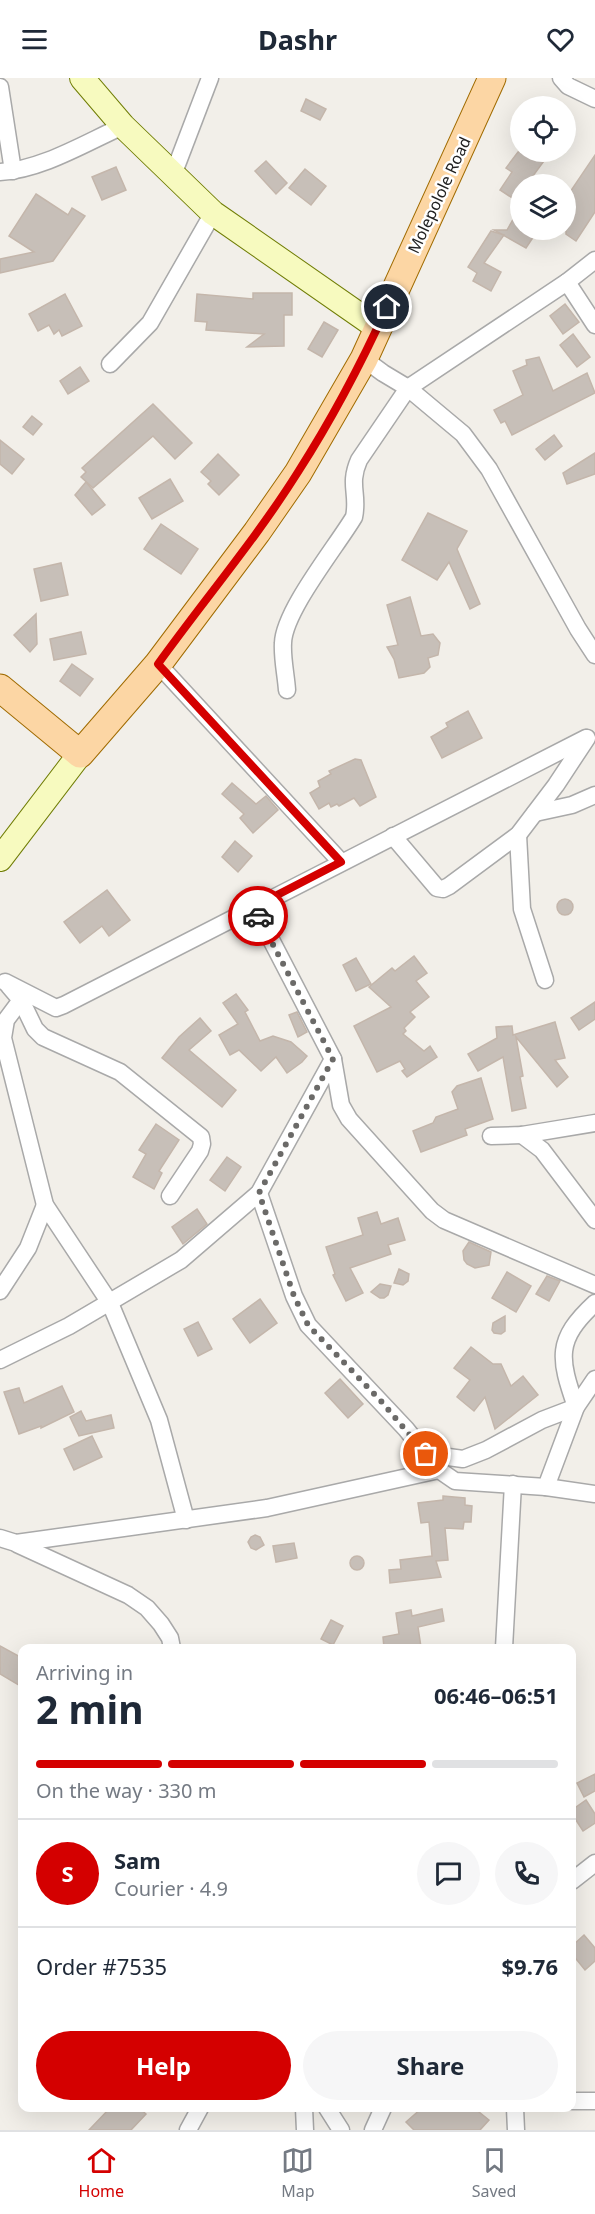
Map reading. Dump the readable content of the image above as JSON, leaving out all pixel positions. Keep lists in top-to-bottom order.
{
  "streets": {
    "main road": ["Molepolole Road"]
  },
  "page": {
    "header": "Dashr",
    "heading": ["2 min", "Arriving in", "06:46–06:51"],
    "panel": [
      "Sam",
      "Courier · 4.9",
      "Order #7535",
      "$9.76"
    ],
    "bar": "On the way · 330 m",
    "round": "S",
    "buttons": ["Help", "Share"],
    "tabs": ["Home", "Map", "Saved"]
  }
}
